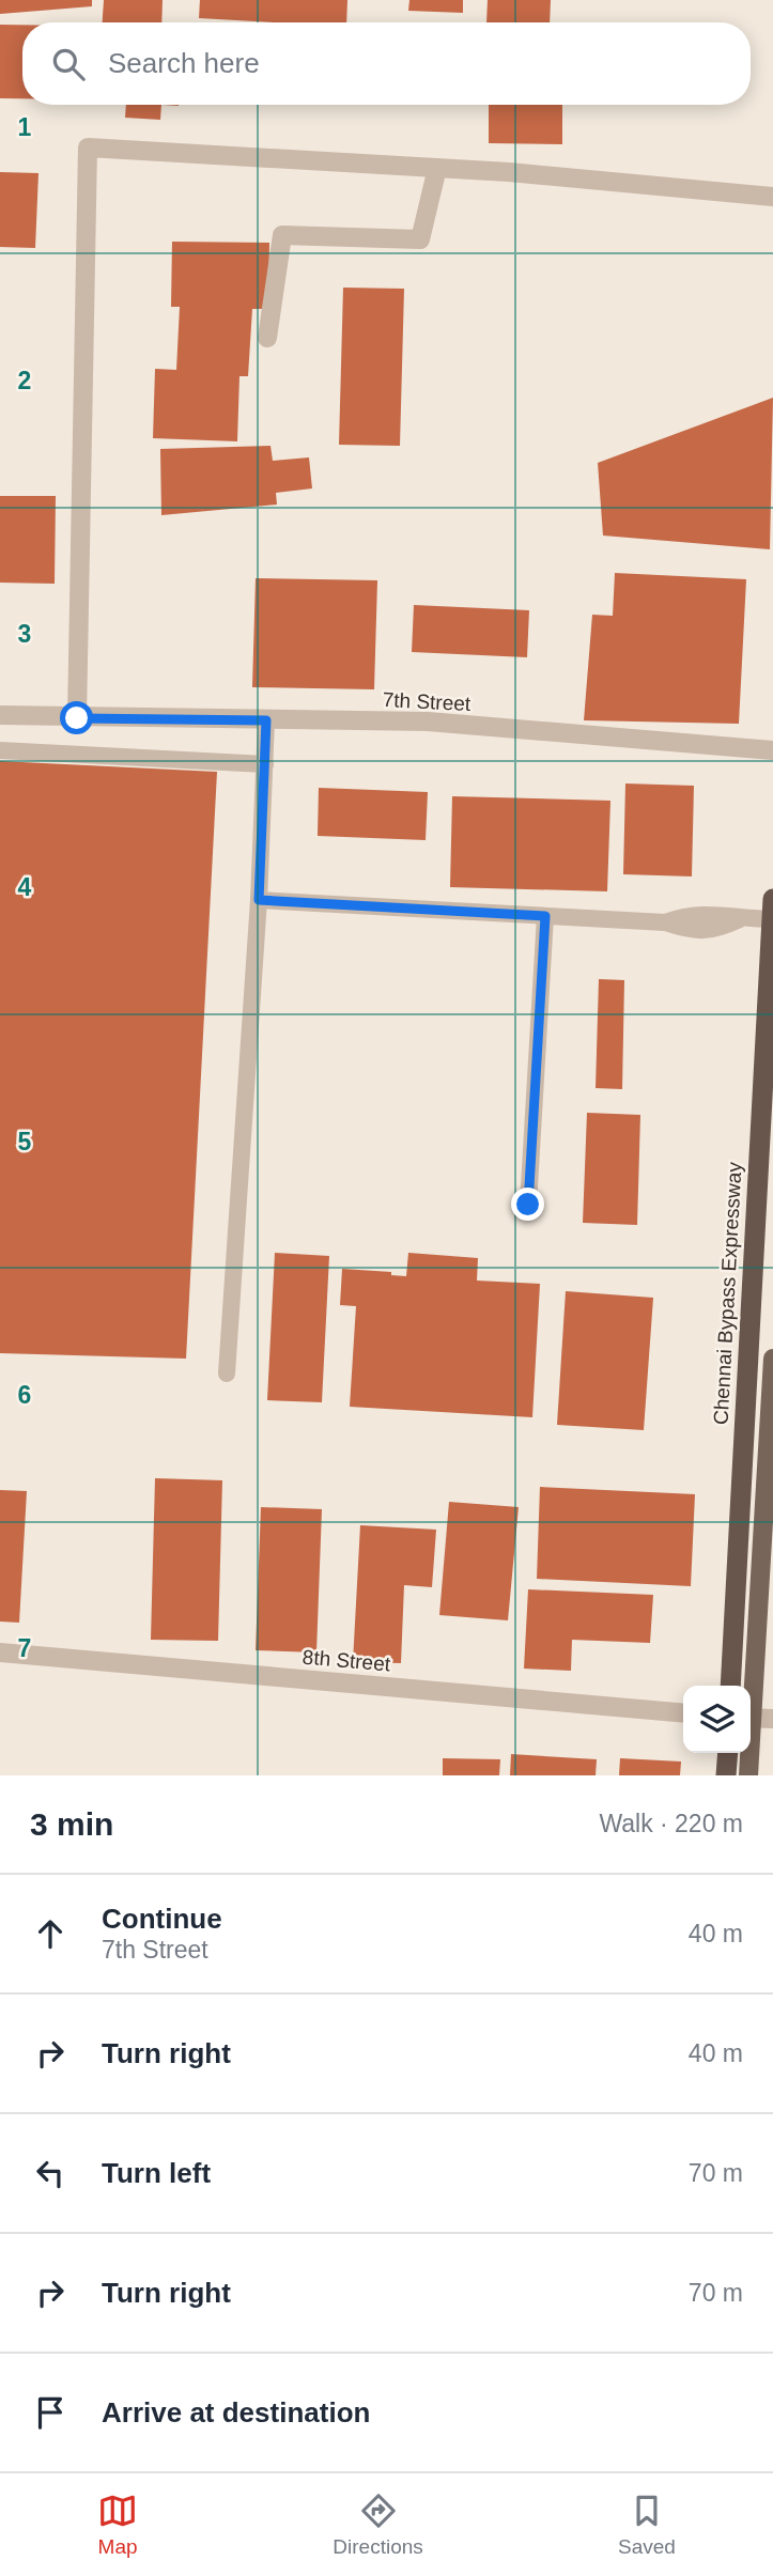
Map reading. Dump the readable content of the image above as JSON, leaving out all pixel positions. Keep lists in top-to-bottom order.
{
  "streets": {
    "highway": ["Chennai Bypass Expressway"],
    "street": ["7th Street", "8th Street"]
  },
  "page": {
    "search": "Search here",
    "heading": ["3 min", "Walk · 220 m"],
    "list": [
      ["Continue", "7th Street", "40 m"],
      ["Turn right", "40 m"],
      ["Turn left", "70 m"],
      ["Turn right", "70 m"],
      "Arrive at destination"
    ],
    "nav": ["Map", "Directions", "Saved"]
  },
  "grid": {
    "rows": [
      "1",
      "2",
      "3",
      "4",
      "5",
      "6",
      "7"
    ]
  }
}
